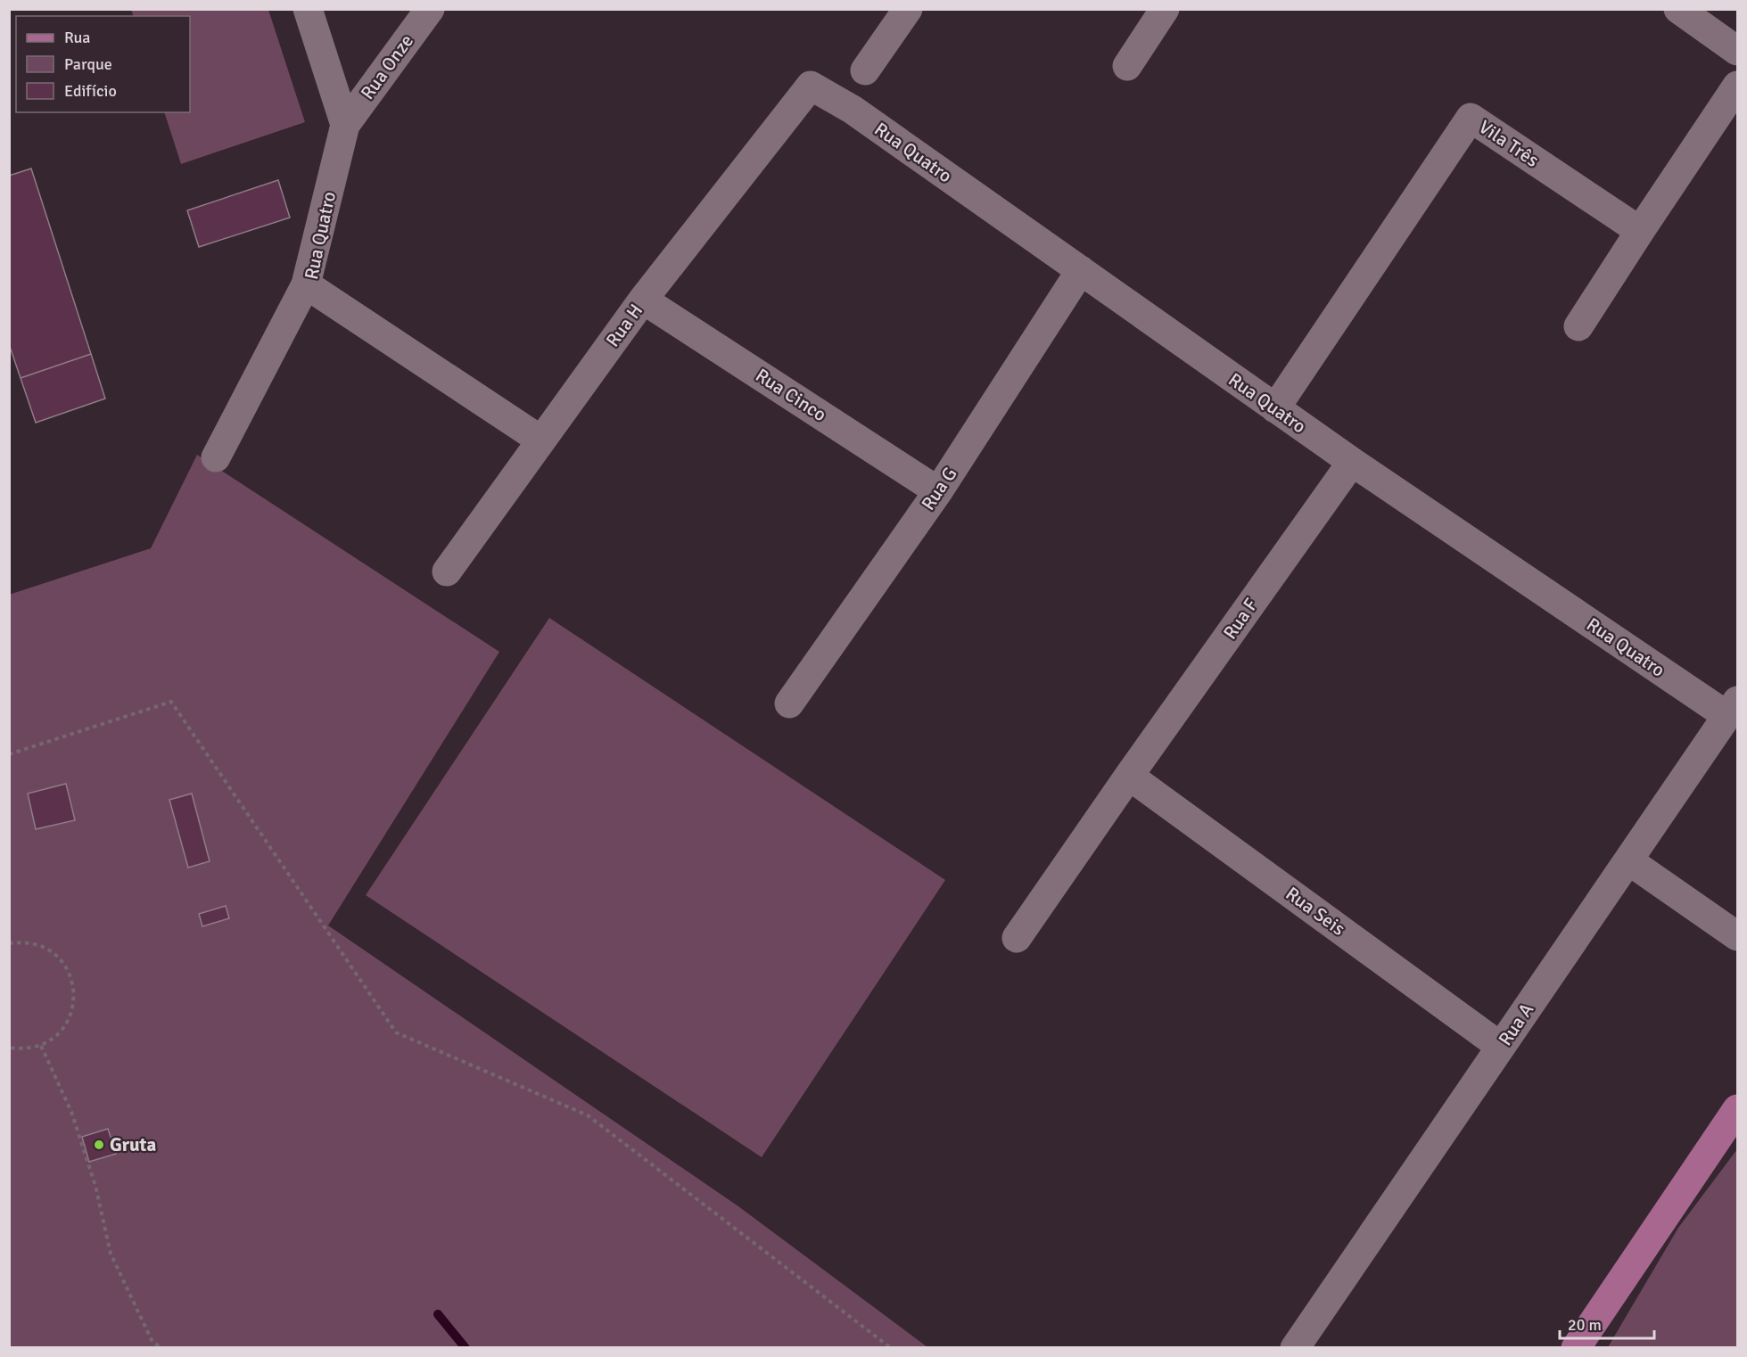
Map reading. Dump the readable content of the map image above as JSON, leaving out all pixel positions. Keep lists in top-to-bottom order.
{
  "streets": {
    "street": [
      "Rua Onze",
      "Vila Três",
      "Rua Quatro",
      "Rua H",
      "Rua Cinco",
      "Rua G",
      "Rua F",
      "Rua Seis",
      "Rua A"
    ]
  },
  "crossings": [
    ["Rua Onze", "Rua Quatro"],
    ["Vila Três", "Rua Quatro"],
    ["Rua Quatro", "Rua H"],
    ["Rua Quatro", "Rua G"],
    ["Rua Quatro", "Rua F"],
    ["Rua Quatro", "Rua A"],
    ["Rua H", "Rua Cinco"],
    ["Rua Cinco", "Rua G"],
    ["Rua F", "Rua Seis"],
    ["Rua Seis", "Rua A"]
  ],
  "places": ["Gruta"],
  "legend": ["Rua", "Parque", "Edifício"],
  "scale_bar": "20 m"
}
